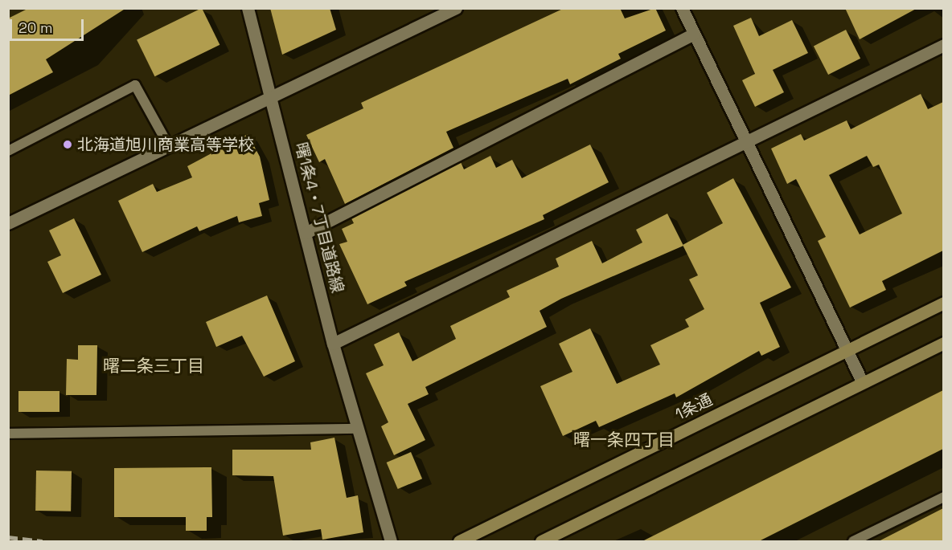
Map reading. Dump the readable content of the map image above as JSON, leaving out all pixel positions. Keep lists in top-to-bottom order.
{
  "streets": {
    "street": ["曙1条4・7丁目道路線", "1条通"]
  },
  "districts": ["曙二条三丁目", "曙一条四丁目"],
  "places": ["北海道旭川商業高等学校"],
  "scale_bar": "20 m"
}
